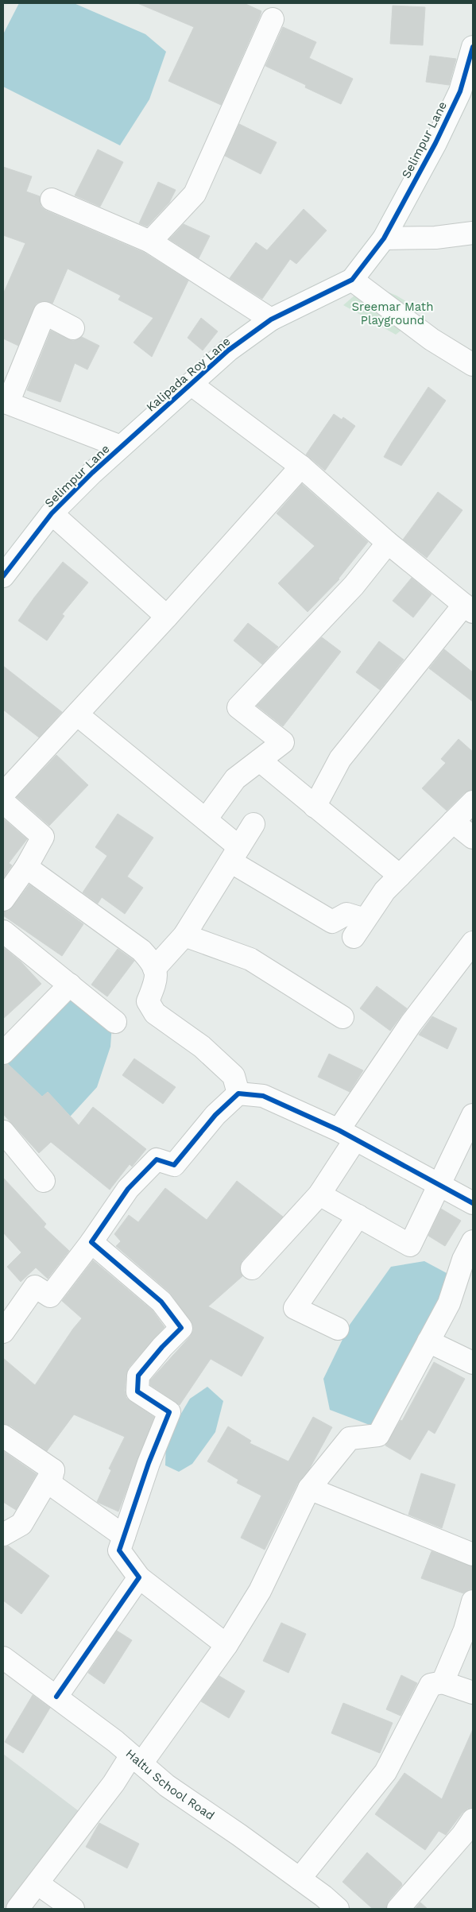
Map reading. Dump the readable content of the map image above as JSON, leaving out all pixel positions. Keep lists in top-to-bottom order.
{
  "streets": {
    "street": ["Selimpur Lane", "Kalipada Roy Lane", "Haltu School Road"]
  },
  "crossings": [
    ["Selimpur Lane", "Kalipada Roy Lane"]
  ],
  "parks": ["Sreemar Math Playground"]
}
